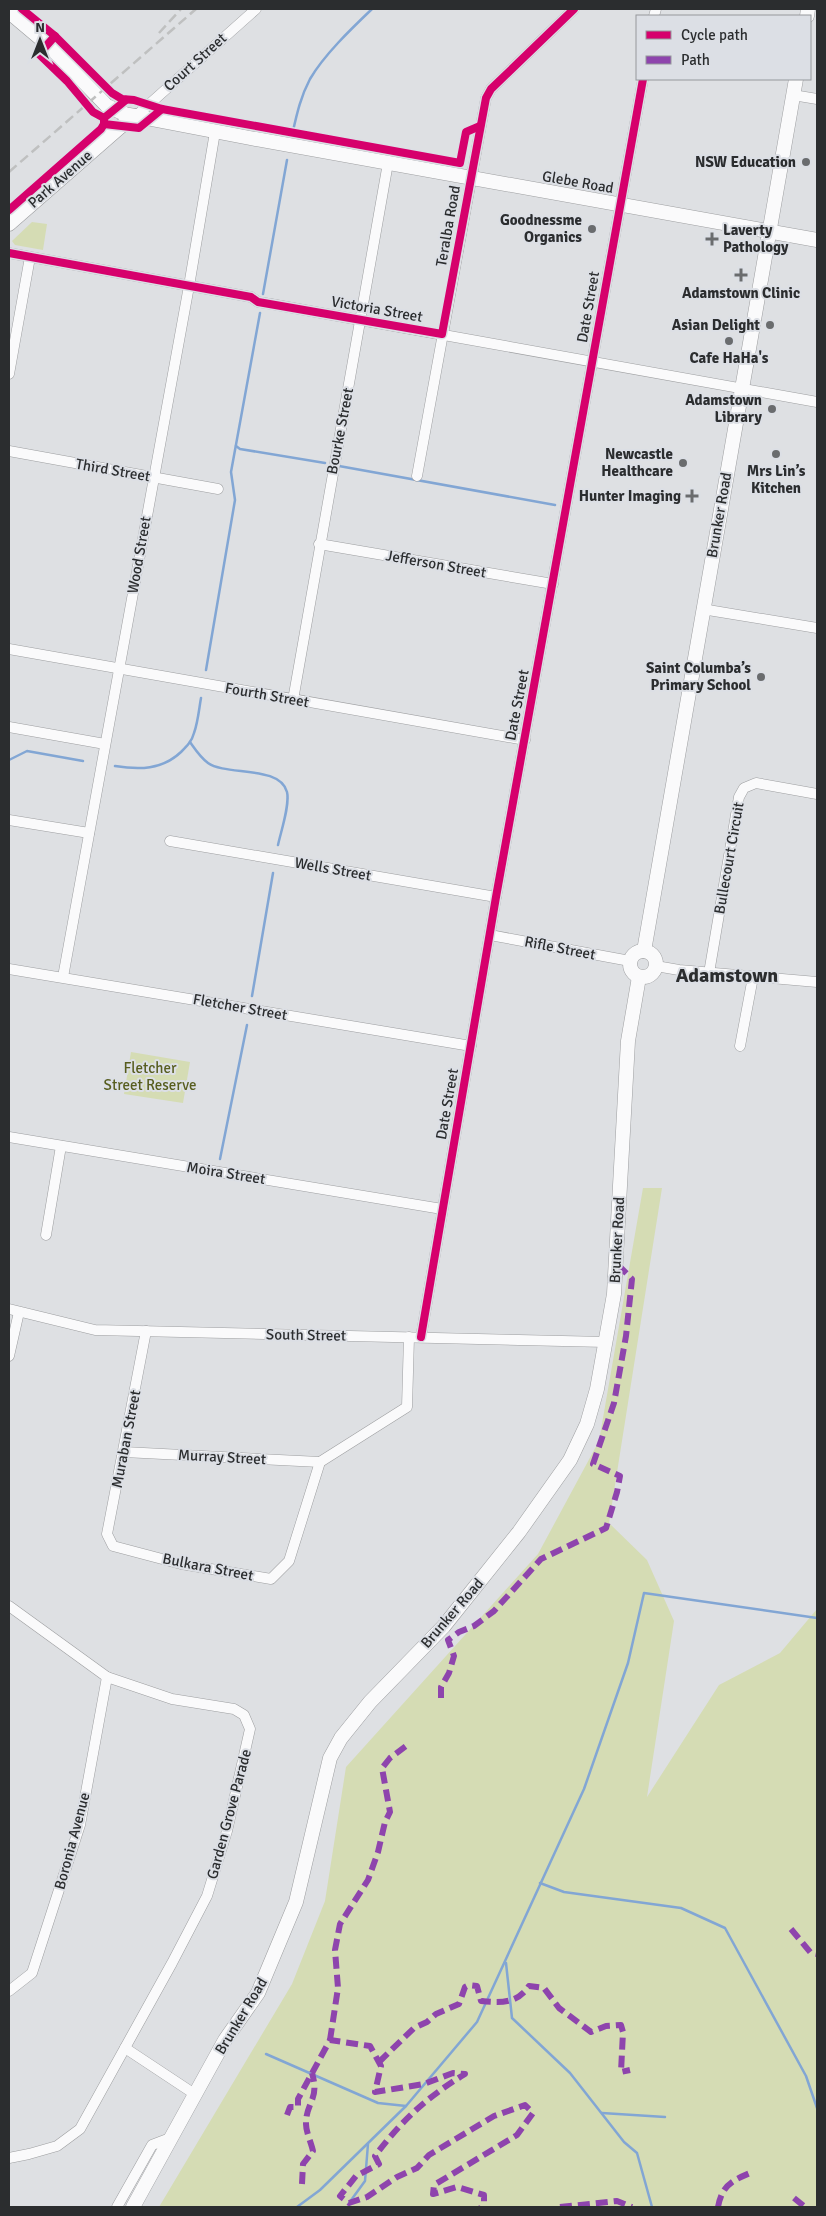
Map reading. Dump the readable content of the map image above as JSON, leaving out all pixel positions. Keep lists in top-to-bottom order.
{
  "streets": {
    "main road": ["Park Avenue", "Glebe Road", "Brunker Road"],
    "street": [
      "Court Street",
      "Teralba Road",
      "Date Street",
      "Victoria Street",
      "Bourke Street",
      "Third Street",
      "Wood Street",
      "Jefferson Street",
      "Fourth Street",
      "Bullecourt Circuit",
      "Wells Street",
      "Rifle Street",
      "Fletcher Street",
      "Moira Street",
      "South Street",
      "Muraban Street",
      "Murray Street",
      "Bulkara Street",
      "Garden Grove Parade",
      "Boronia Avenue"
    ]
  },
  "crossings": [
    ["Court Street", "Park Avenue"],
    ["Court Street", "Glebe Road"],
    ["Park Avenue", "Glebe Road"],
    ["Glebe Road", "Teralba Road"],
    ["Glebe Road", "Date Street"],
    ["Glebe Road", "Bourke Street"],
    ["Glebe Road", "Brunker Road"],
    ["Glebe Road", "Wood Street"],
    ["Teralba Road", "Victoria Street"],
    ["Date Street", "Victoria Street"],
    ["Date Street", "Jefferson Street"],
    ["Date Street", "Fourth Street"],
    ["Date Street", "Wells Street"],
    ["Date Street", "Rifle Street"],
    ["Date Street", "Fletcher Street"],
    ["Date Street", "Moira Street"],
    ["Date Street", "South Street"],
    ["Victoria Street", "Bourke Street"],
    ["Victoria Street", "Brunker Road"],
    ["Victoria Street", "Wood Street"],
    ["Bourke Street", "Jefferson Street"],
    ["Bourke Street", "Fourth Street"],
    ["Third Street", "Wood Street"],
    ["Brunker Road", "Rifle Street"],
    ["Brunker Road", "South Street"],
    ["Wood Street", "Fourth Street"],
    ["Wood Street", "Fletcher Street"],
    ["South Street", "Muraban Street"],
    ["Muraban Street", "Murray Street"],
    ["Muraban Street", "Bulkara Street"],
    ["Murray Street", "Bulkara Street"],
    ["Garden Grove Parade", "Boronia Avenue"]
  ],
  "districts": ["Adamstown"],
  "parks": ["Fletcher Street Reserve"],
  "places": {
    "other": [
      "NSW Education",
      "Goodnessme Organics",
      "Asian Delight",
      "Cafe HaHa's",
      "Adamstown Library",
      "Mrs Lin’s Kitchen",
      "Newcastle Healthcare",
      "Saint Columba’s Primary School"
    ],
    "health": ["Laverty Pathology", "Adamstown Clinic", "Hunter Imaging"]
  },
  "legend": ["Cycle path", "Path"],
  "north": "top"
}
